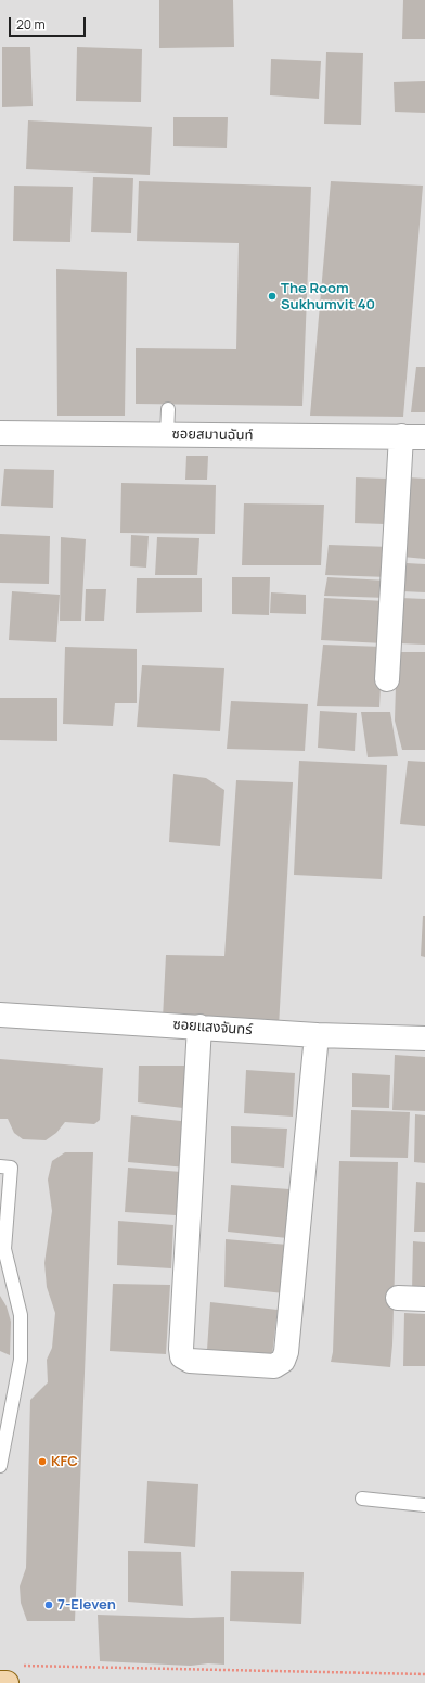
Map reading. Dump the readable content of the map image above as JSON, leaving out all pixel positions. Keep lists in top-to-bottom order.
{
  "streets": {
    "street": ["ซอยสมานฉันท์", "ซอยแสงจันทร์"]
  },
  "places": ["The Room Sukhumvit 40", "KFC", "7-Eleven"],
  "scale_bar": "20 m"
}
